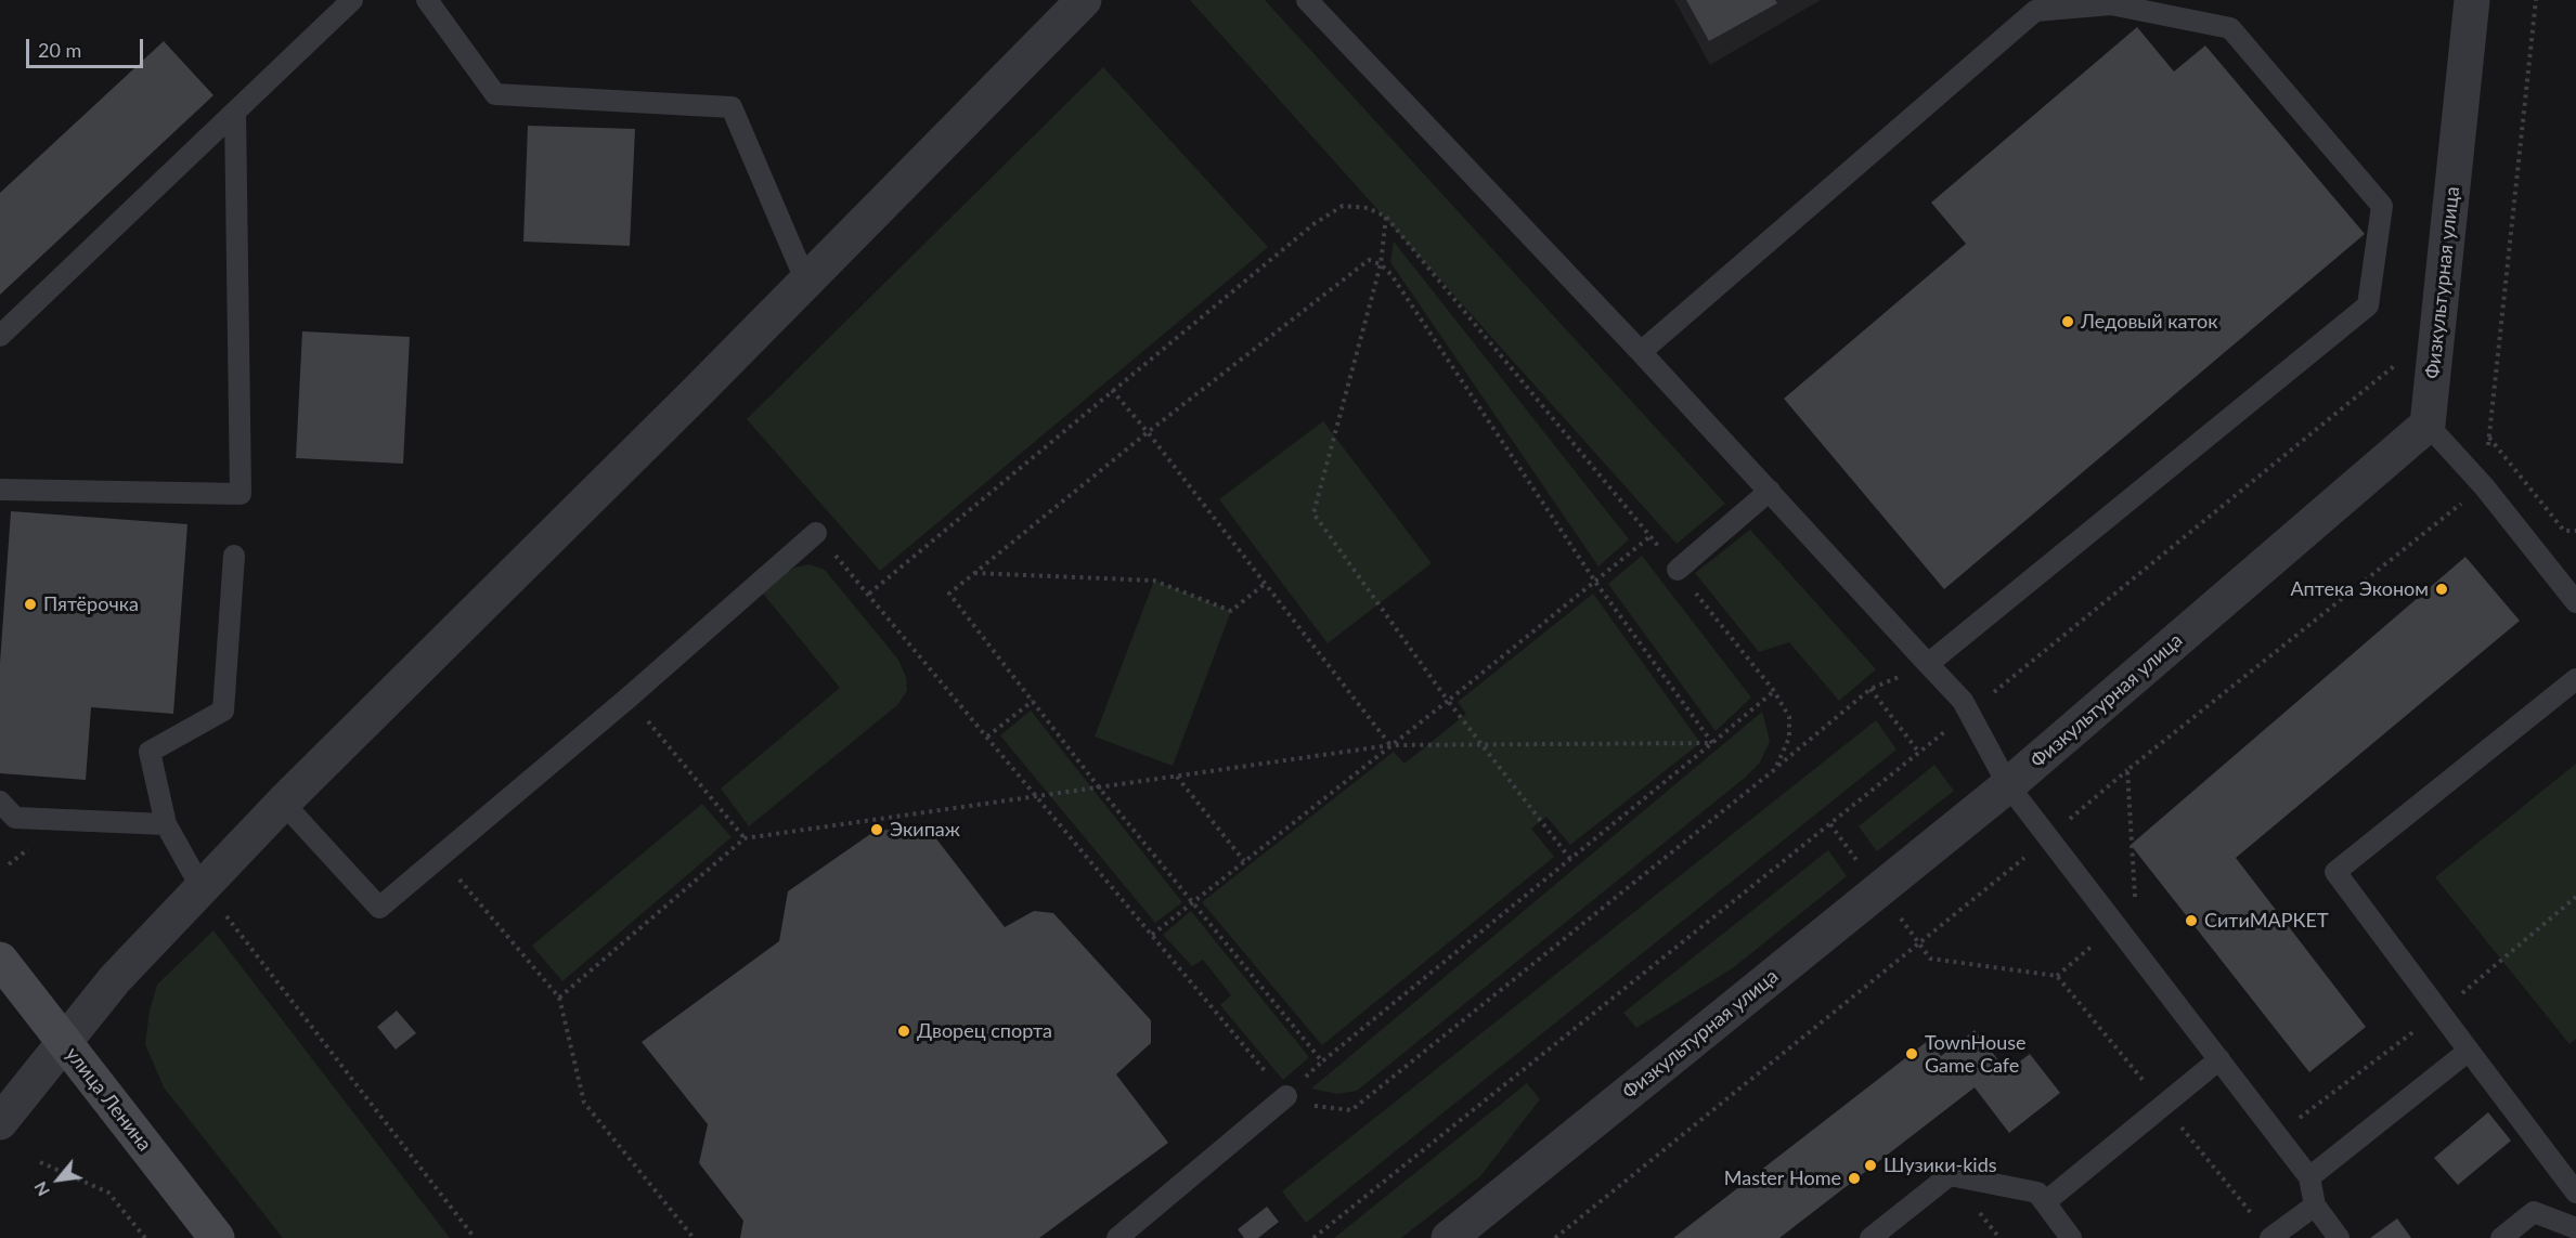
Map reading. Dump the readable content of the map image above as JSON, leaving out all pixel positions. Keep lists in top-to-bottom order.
{
  "streets": {
    "main road": ["улица Ленина"],
    "street": ["Физкультурная улица"]
  },
  "places": [
    "Ледовый каток",
    "Аптека Эконом",
    "Пятёрочка",
    "Экипаж",
    "СитиМАРКЕТ",
    "Дворец спорта",
    "TownHouse Game Cafe",
    "Шузики-kids",
    "Master Home"
  ],
  "scale_bar": "20 m",
  "north": "bottom left"
}
